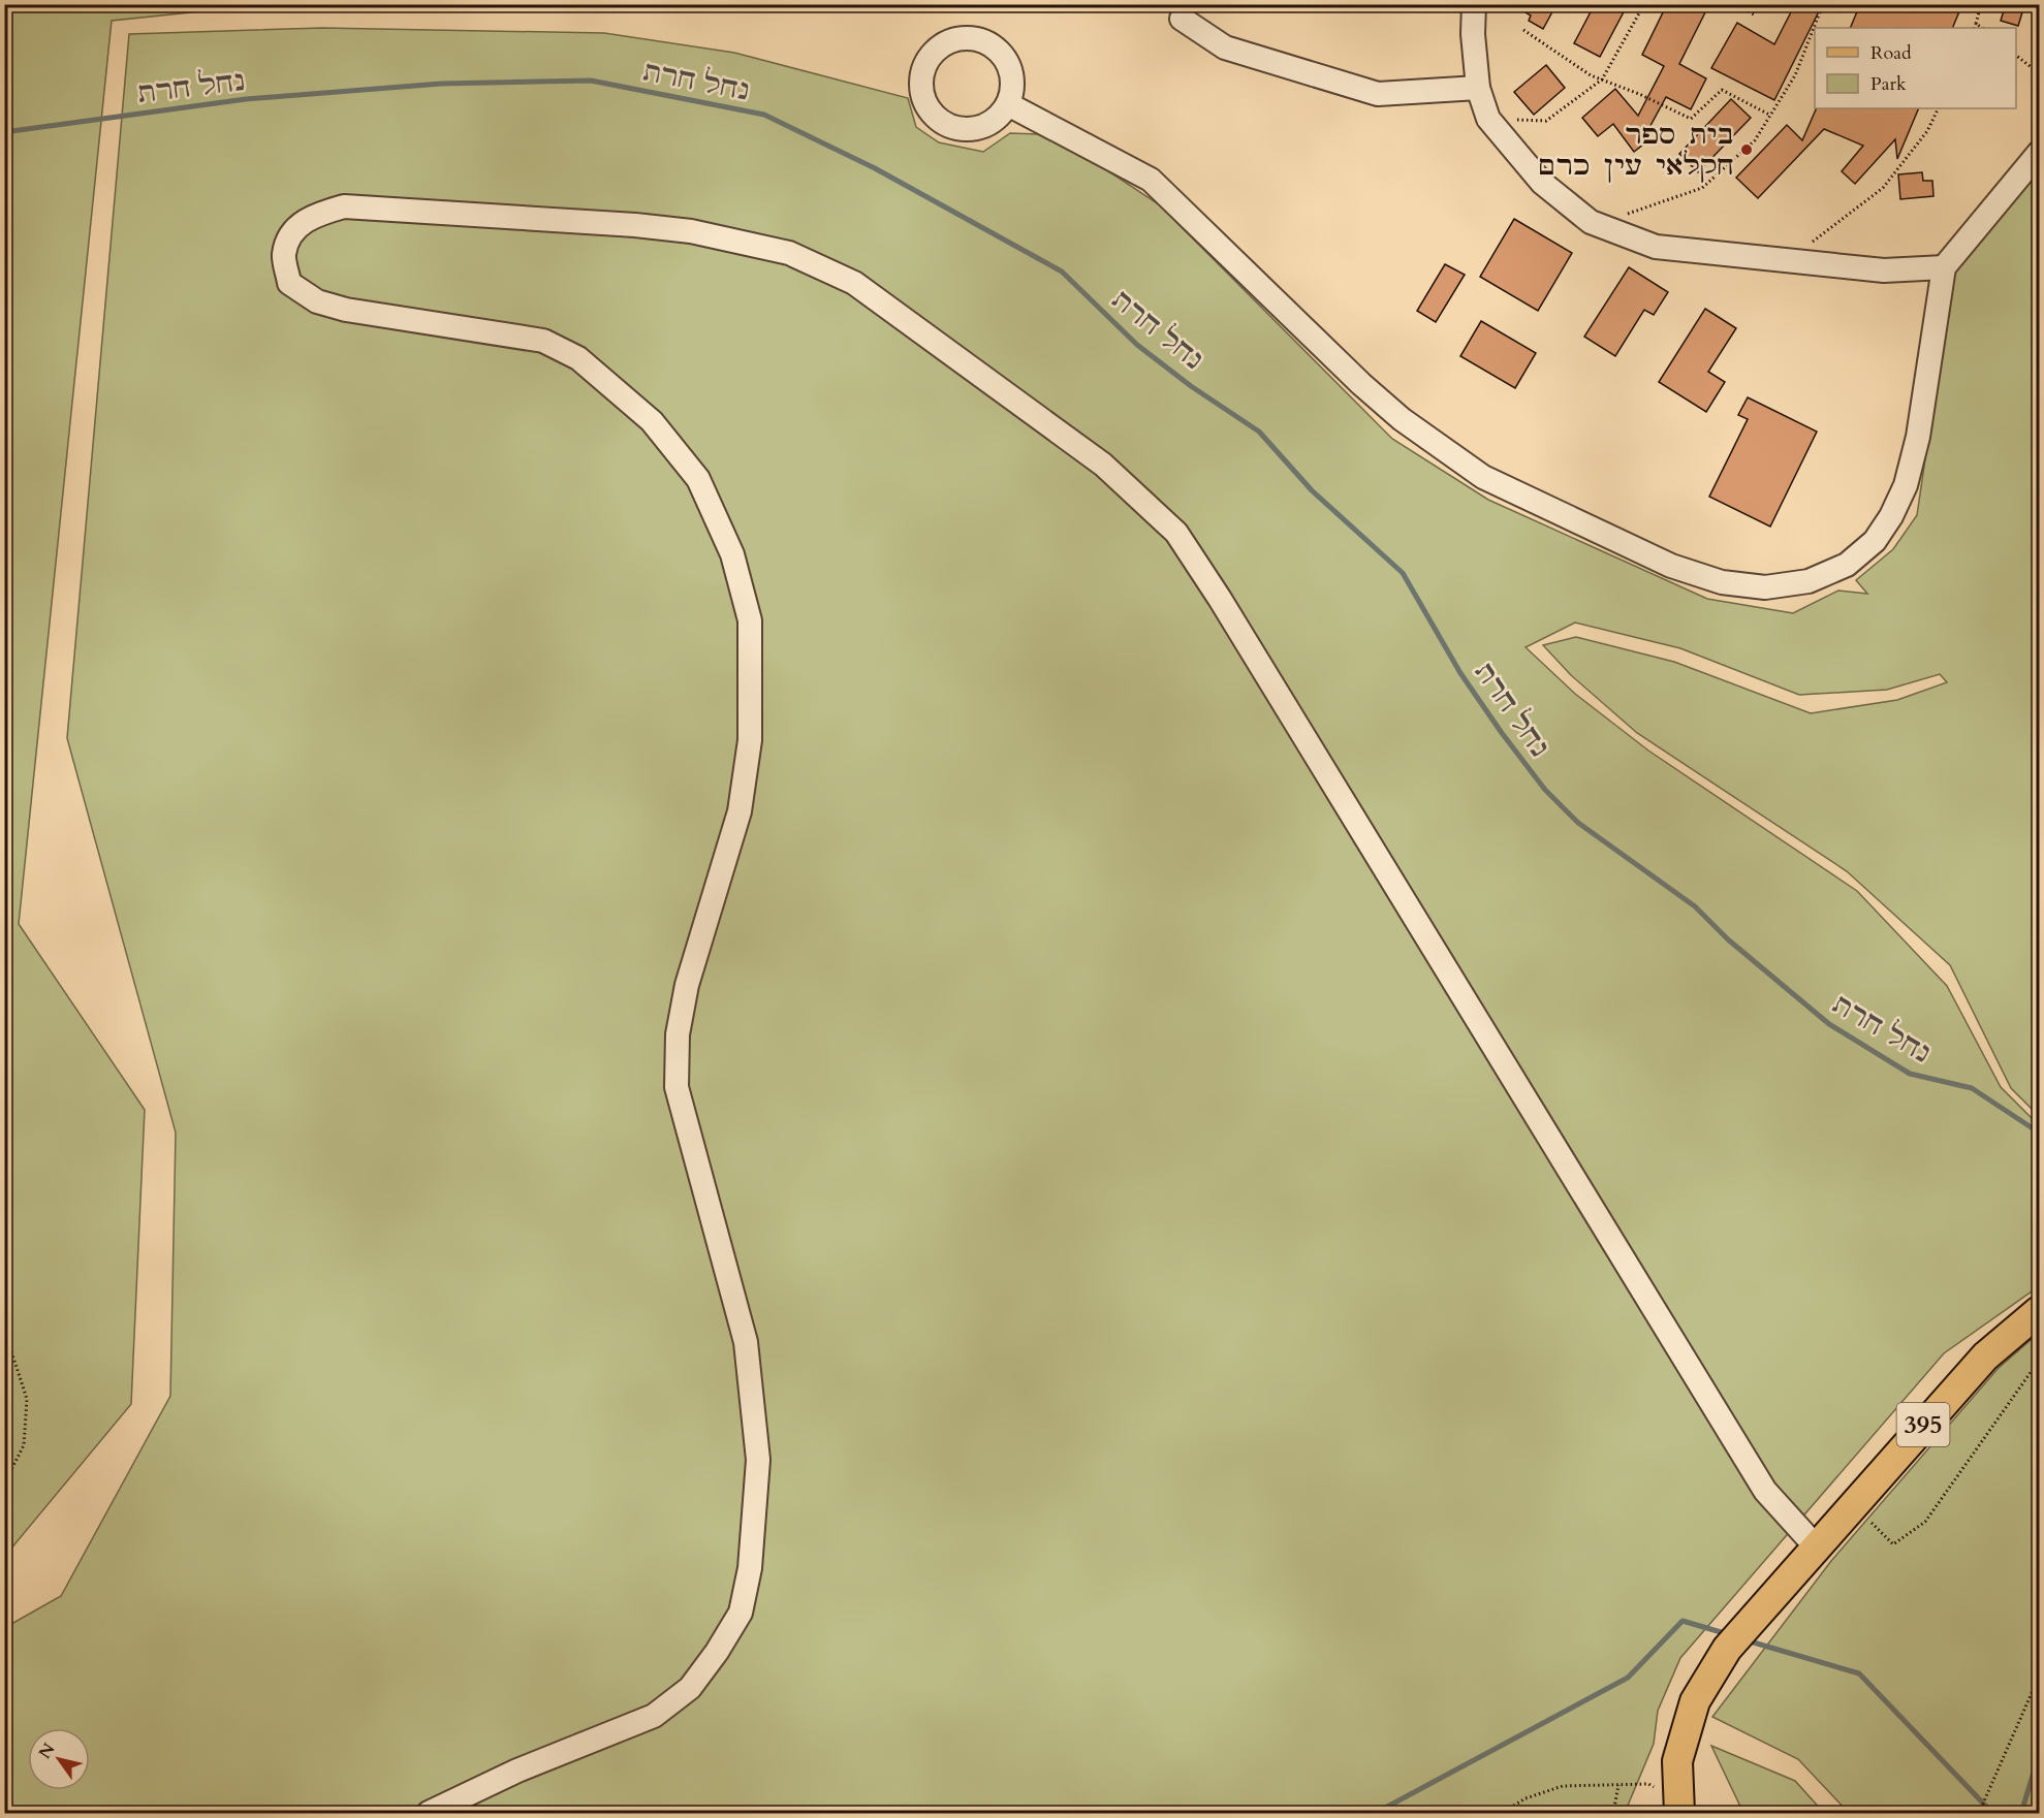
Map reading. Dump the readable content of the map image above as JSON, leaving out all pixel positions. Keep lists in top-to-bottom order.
{
  "streets": {
    "main road": ["395"]
  },
  "water": ["נחל חרת"],
  "places": ["בית ספר חקלאי עין כרם"],
  "legend": ["Road", "Park"],
  "north": "top left"
}
